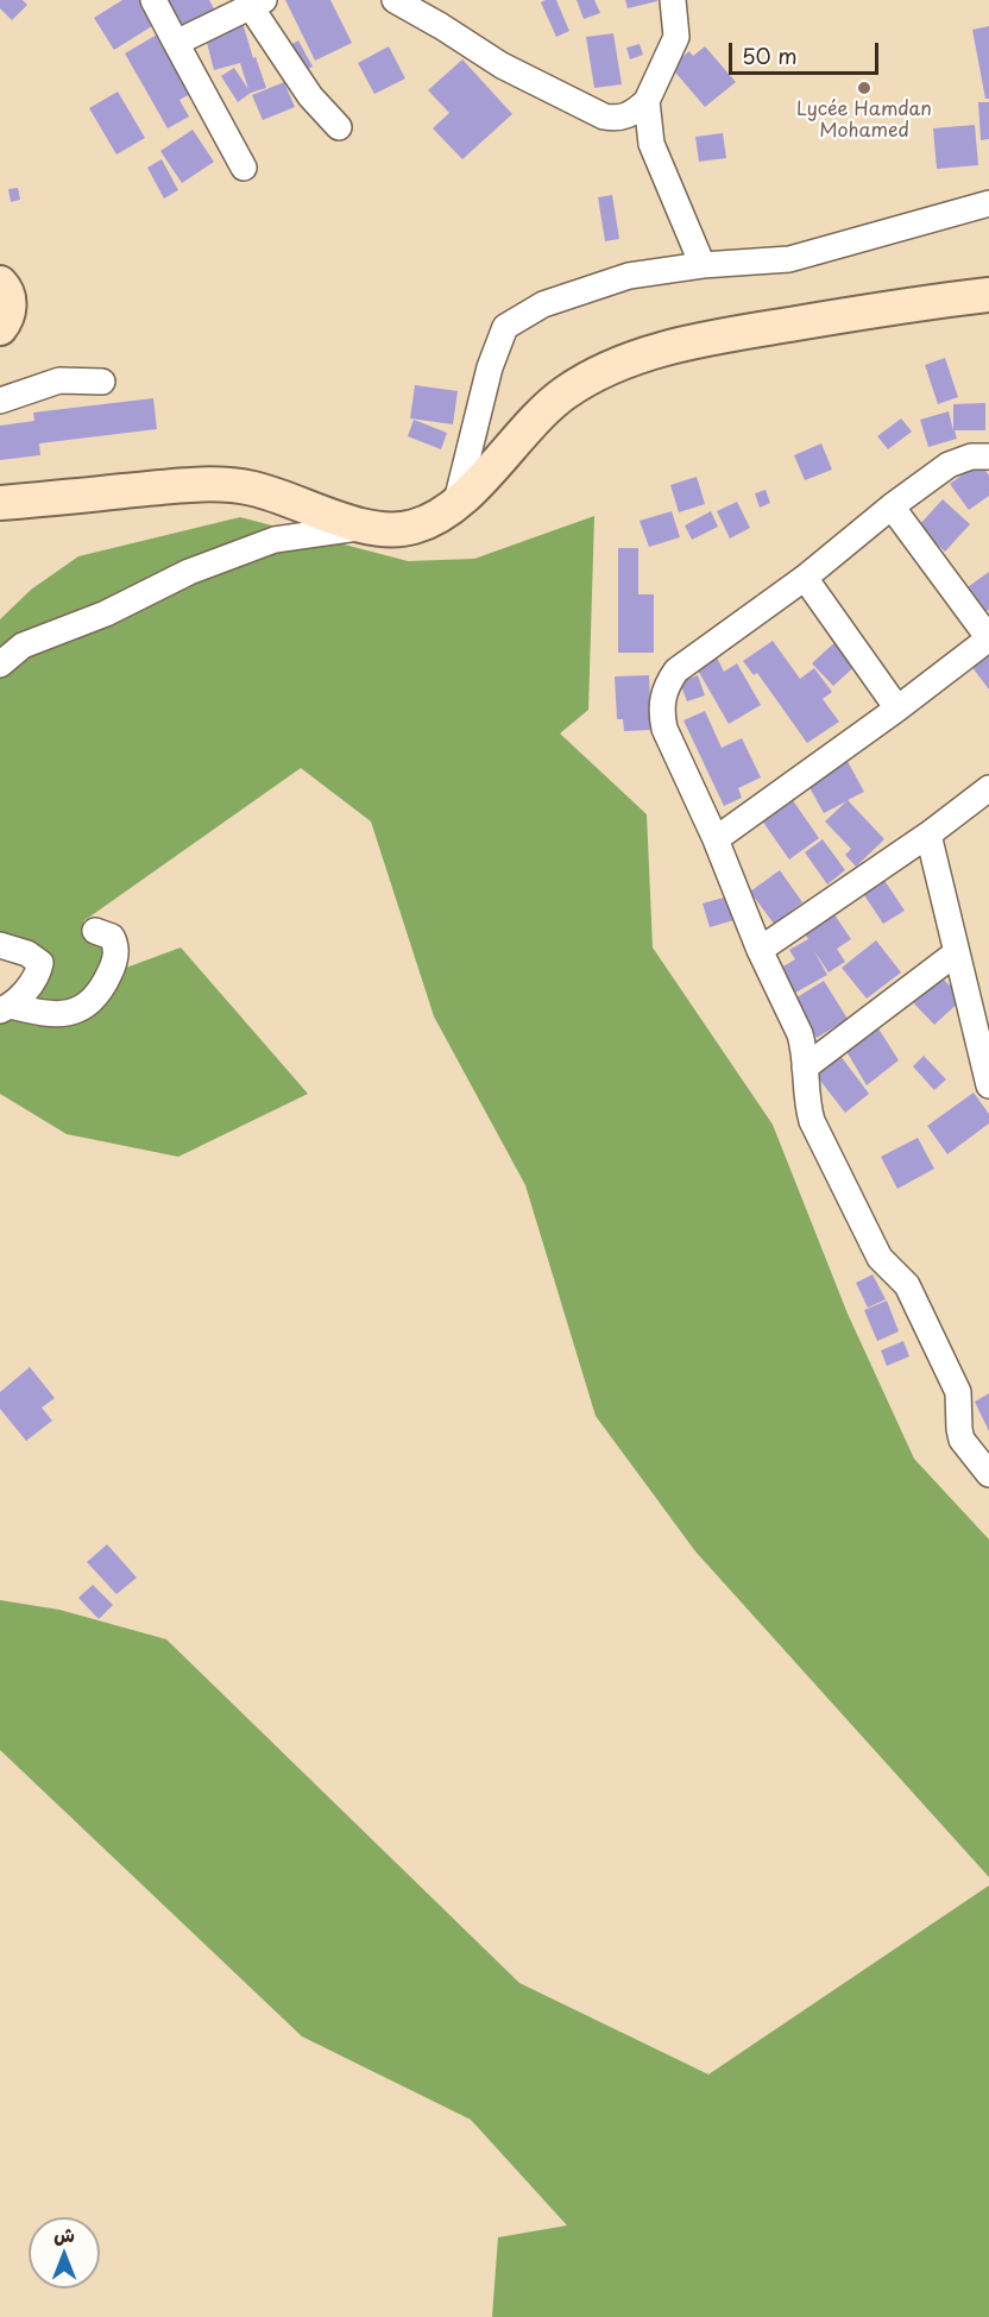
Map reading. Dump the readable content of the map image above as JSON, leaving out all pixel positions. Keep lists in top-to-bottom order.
{
  "places": ["Lycée Hamdan Mohamed"],
  "scale_bar": "50 m",
  "north": "top"
}
